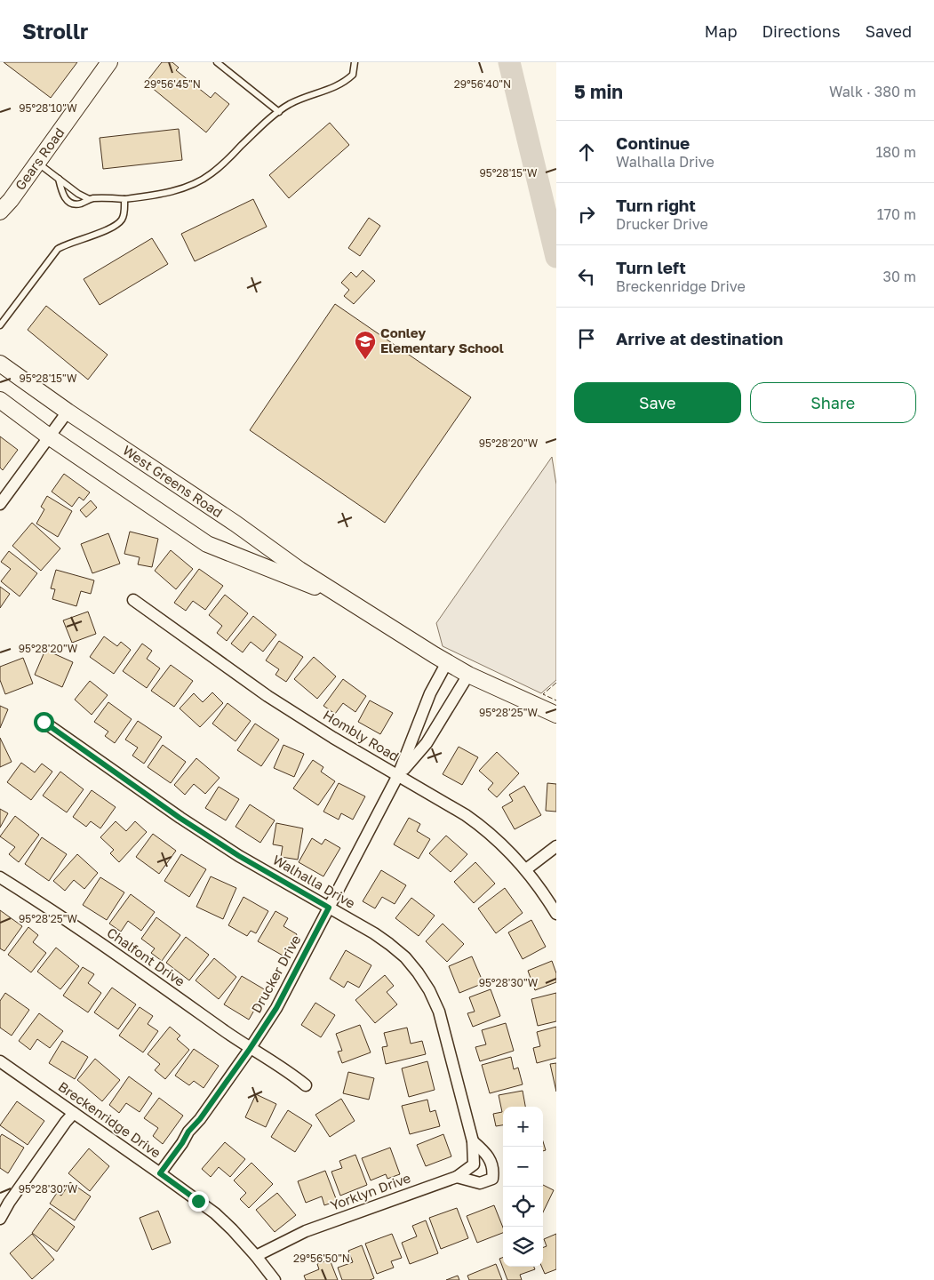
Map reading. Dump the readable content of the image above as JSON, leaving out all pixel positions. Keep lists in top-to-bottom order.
{
  "streets": {
    "main road": ["Gears Road", "West Greens Road"],
    "street": [
      "Hombly Road",
      "Walhalla Drive",
      "Chalfont Drive",
      "Drucker Drive",
      "Breckenridge Drive",
      "Yorklyn Drive"
    ]
  },
  "crossings": [
    ["West Greens Road", "Drucker Drive"],
    ["Hombly Road", "Drucker Drive"],
    ["Walhalla Drive", "Drucker Drive"],
    ["Walhalla Drive", "Yorklyn Drive"],
    ["Chalfont Drive", "Drucker Drive"],
    ["Drucker Drive", "Breckenridge Drive"],
    ["Breckenridge Drive", "Yorklyn Drive"]
  ],
  "places": {
    "school or university": ["Conley Elementary School"]
  },
  "page": {
    "header": "Strollr",
    "nav": ["Map", "Directions", "Saved"],
    "heading": ["5 min", "Walk · 380 m"],
    "list": [
      ["Continue", "Walhalla Drive", "180 m"],
      ["Turn right", "Drucker Drive", "170 m"],
      ["Turn left", "Breckenridge Drive", "30 m"],
      "Arrive at destination"
    ],
    "buttons": ["Save", "Share"],
    "map_buttons": ["+", "−"]
  },
  "coordinates": [
    "29°56'45\"N",
    "29°56'40\"N",
    "95°28'10\"W",
    "95°28'15\"W",
    "95°28'20\"W",
    "95°28'25\"W",
    "95°28'30\"W",
    "29°56'50\"N"
  ]
}
